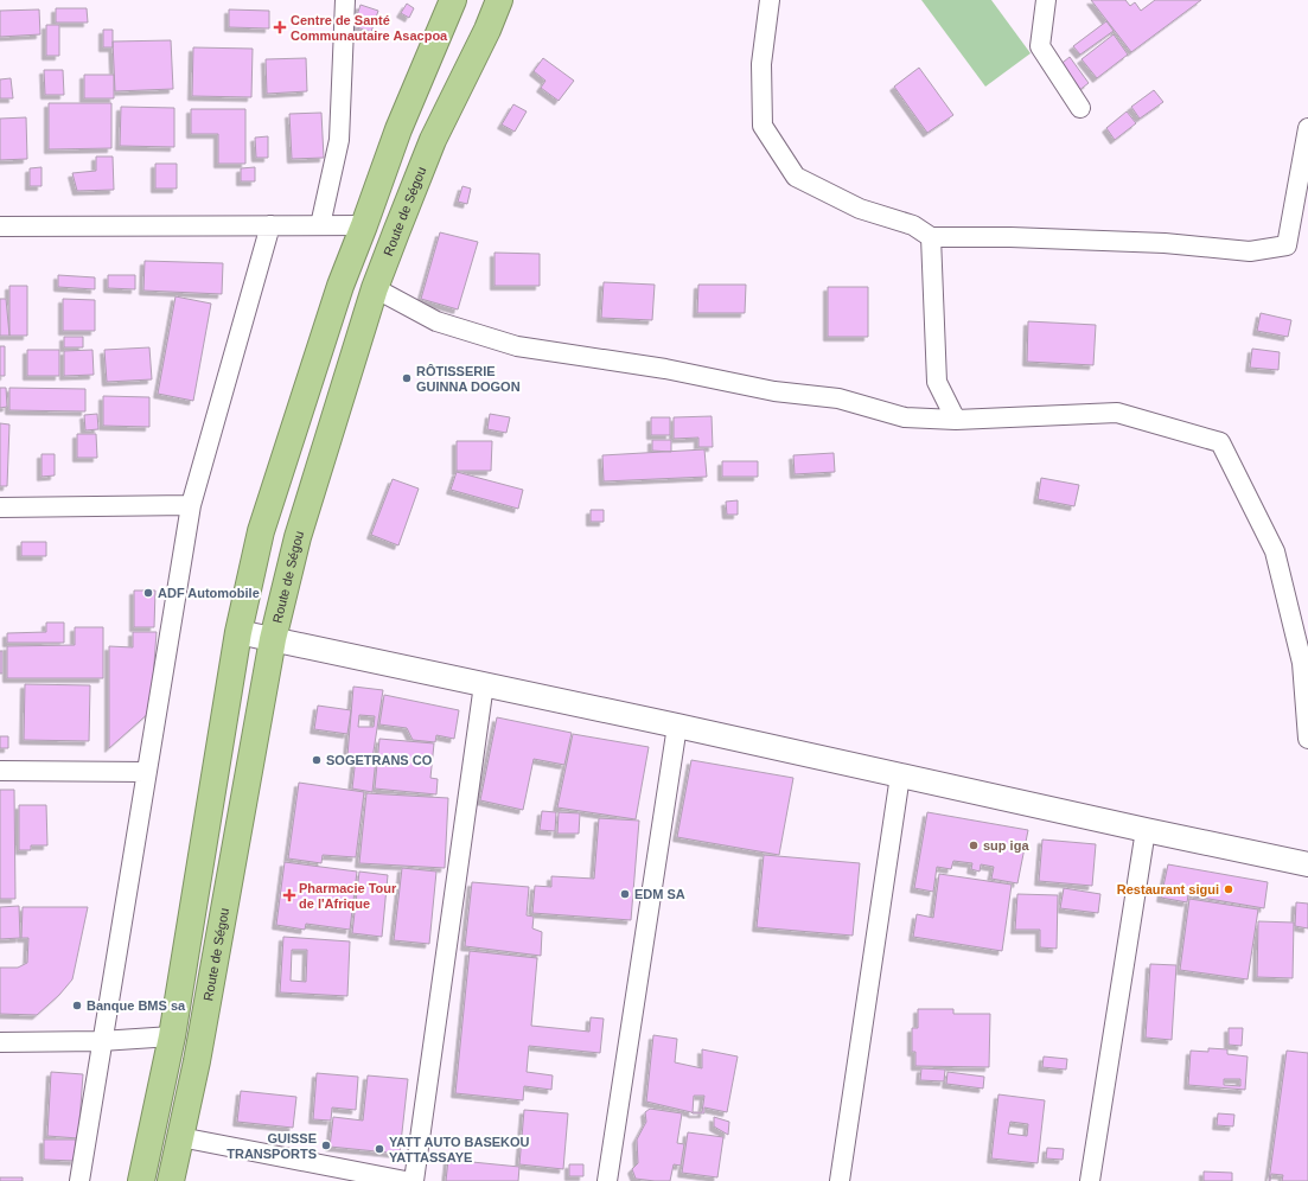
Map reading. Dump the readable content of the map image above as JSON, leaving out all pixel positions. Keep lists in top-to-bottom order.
{
  "streets": {
    "highway": ["Route de Ségou"]
  },
  "places": {
    "health": ["Centre de Santé Communautaire Asacpoa", "Pharmacie Tour de l'Afrique"],
    "other": [
      "RÔTISSERIE GUINNA DOGON",
      "ADF Automobile",
      "SOGETRANS CO",
      "sup iga",
      "Restaurant sigui",
      "EDM SA",
      "Banque BMS sa",
      "GUISSE TRANSPORTS",
      "YATT AUTO BASEKOU YATTASSAYE"
    ]
  }
}
